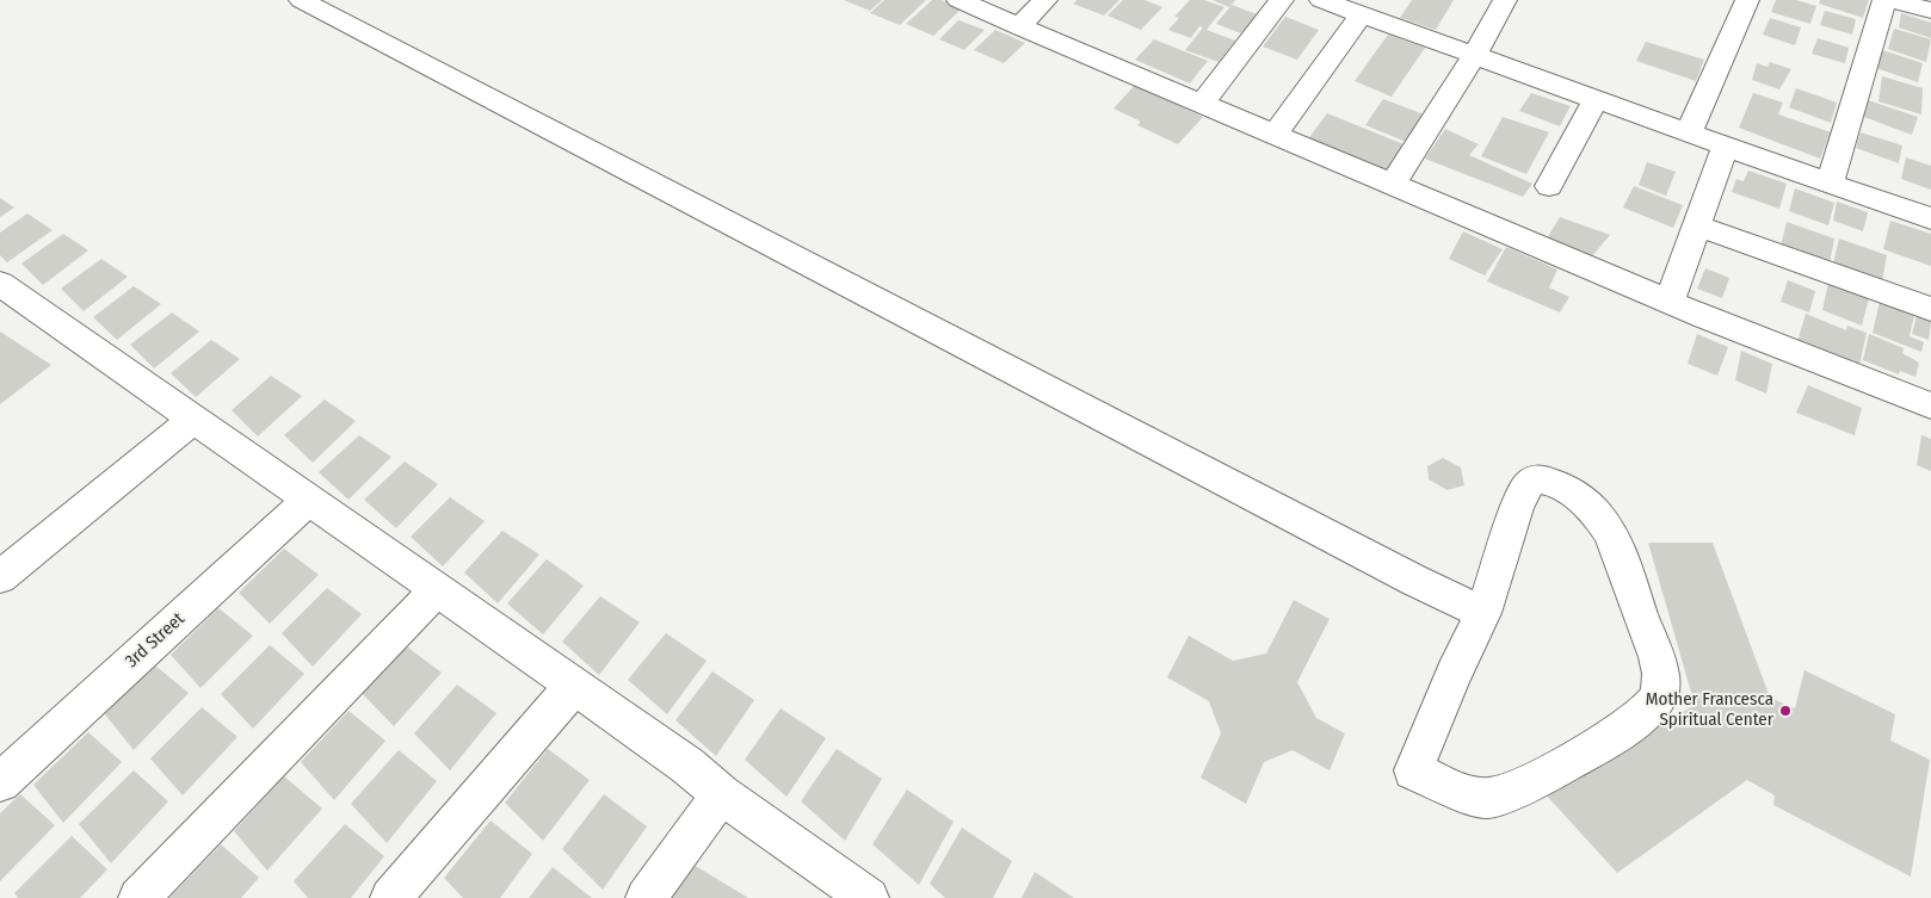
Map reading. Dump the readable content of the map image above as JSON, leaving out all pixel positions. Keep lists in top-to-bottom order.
{
  "streets": {
    "street": ["3rd Street"]
  },
  "places": ["Mother Francesca Spiritual Center"]
}
